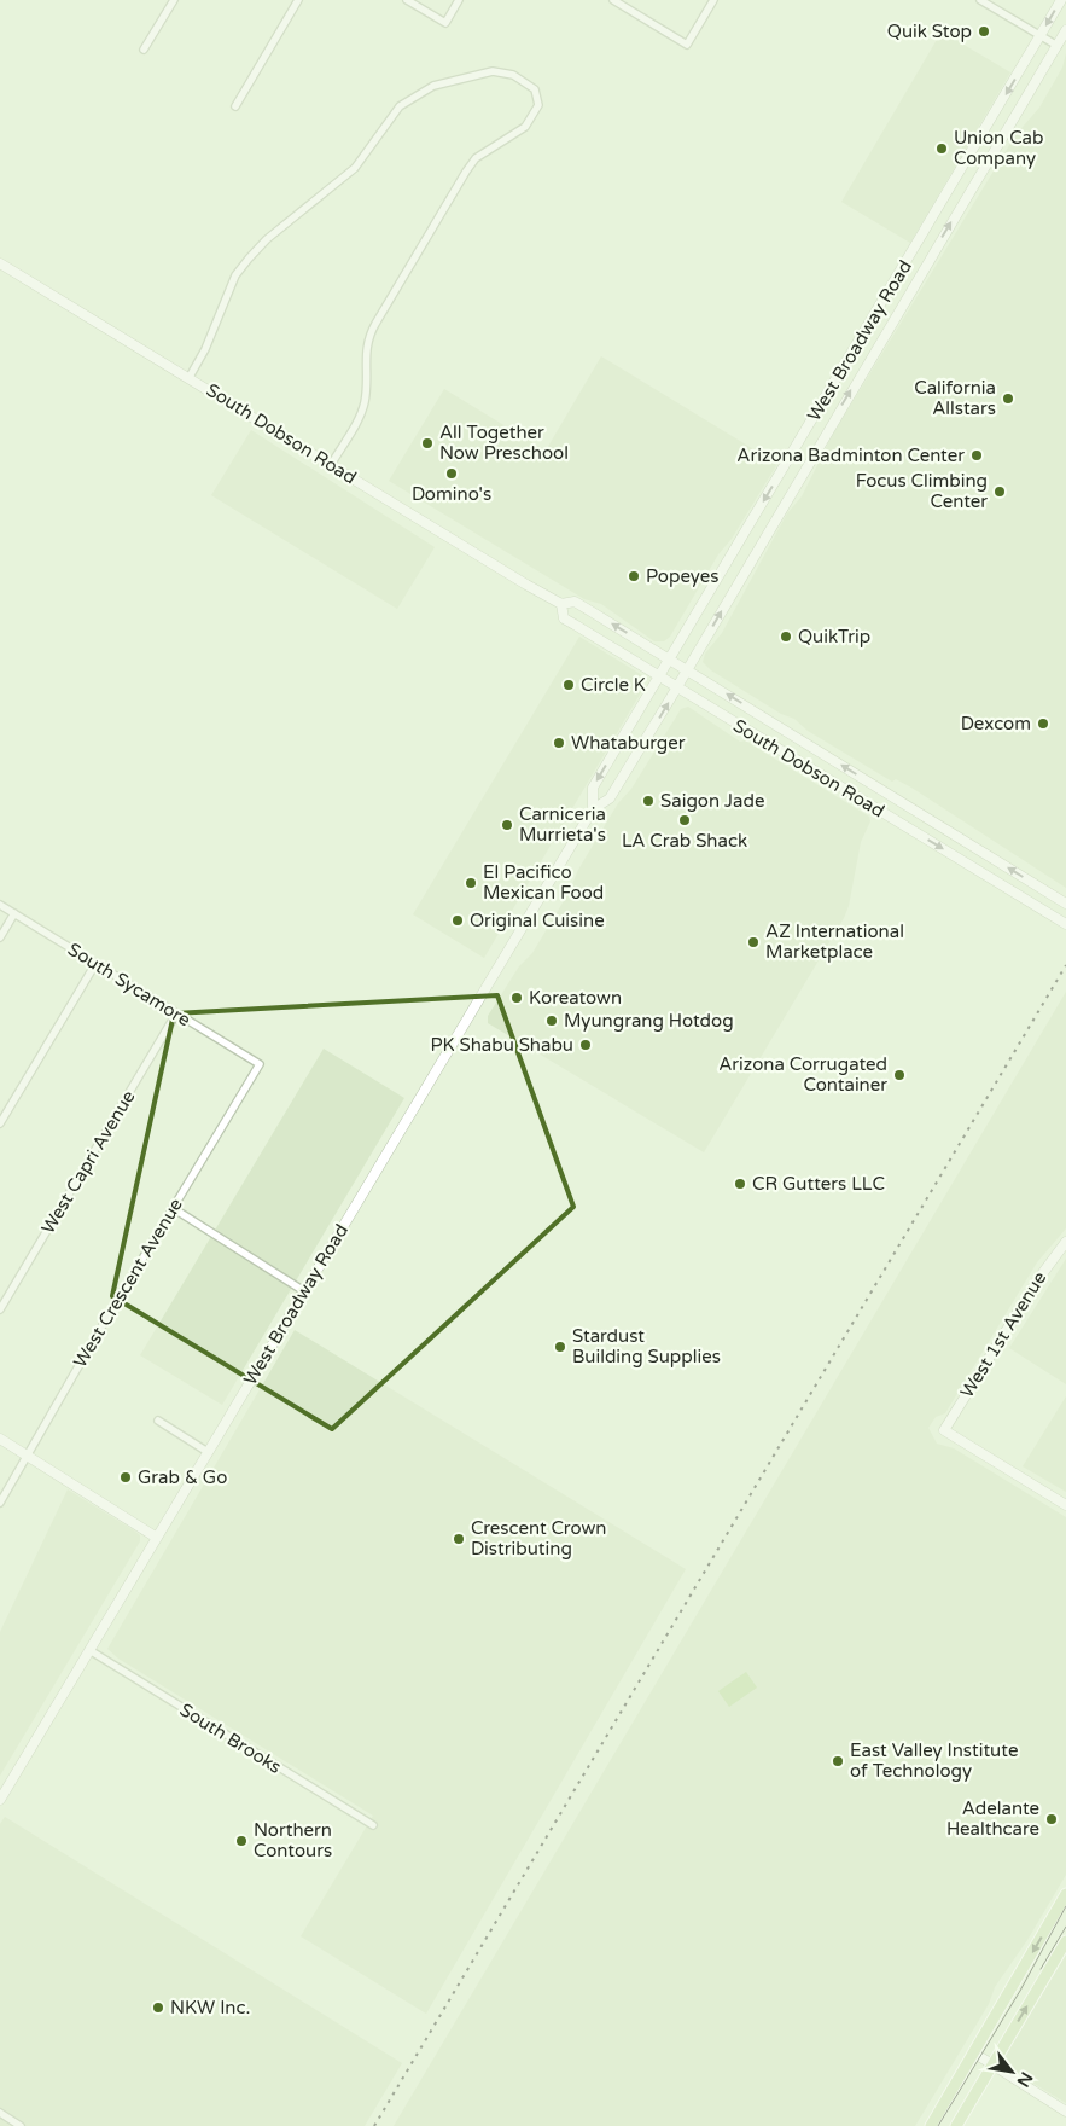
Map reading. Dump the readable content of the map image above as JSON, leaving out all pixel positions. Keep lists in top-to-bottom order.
{
  "streets": {
    "main road": ["West Broadway Road", "South Dobson Road", "West 1st Avenue"],
    "street": [
      "South Sycamore",
      "West Capri Avenue",
      "West Crescent Avenue",
      "South Brooks"
    ]
  },
  "crossings": [
    ["West Broadway Road", "South Dobson Road"],
    ["West Broadway Road", "South Brooks"],
    ["South Sycamore", "West Capri Avenue"],
    ["South Sycamore", "West Crescent Avenue"]
  ],
  "places": [
    "Quik Stop",
    "Union Cab Company",
    "California Allstars",
    "All Together Now Preschool",
    "Arizona Badminton Center",
    "Domino's",
    "Focus Climbing Center",
    "Popeyes",
    "QuikTrip",
    "Circle K",
    "Dexcom",
    "Whataburger",
    "Saigon Jade",
    "LA Crab Shack",
    "Carniceria Murrieta's",
    "El Pacifico Mexican Food",
    "Original Cuisine",
    "AZ International Marketplace",
    "Koreatown",
    "Myungrang Hotdog",
    "PK Shabu Shabu",
    "Arizona Corrugated Container",
    "CR Gutters LLC",
    "Stardust Building Supplies",
    "Grab & Go",
    "Crescent Crown Distributing",
    "East Valley Institute of Technology",
    "Adelante Healthcare",
    "Northern Contours",
    "NKW Inc."
  ],
  "north": "bottom right"
}
